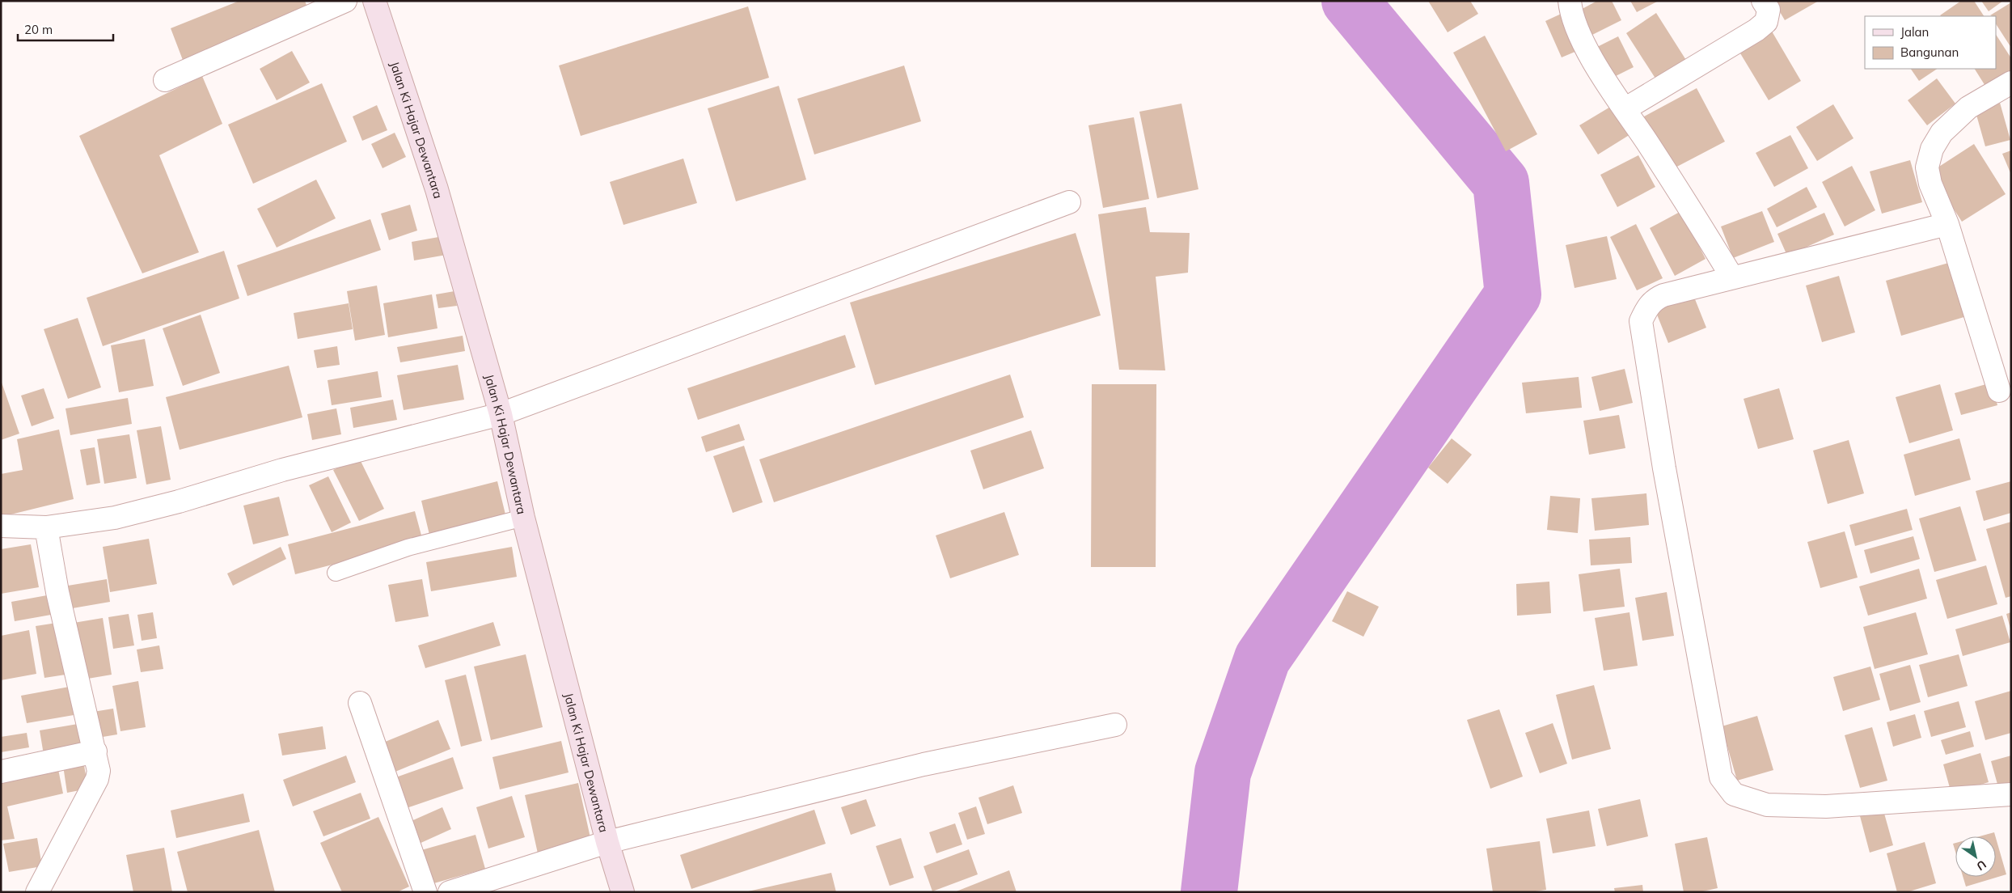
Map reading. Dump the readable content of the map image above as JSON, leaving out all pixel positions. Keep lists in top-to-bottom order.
{
  "streets": {
    "main road": ["Jalan Ki Hajar Dewantara"]
  },
  "legend": ["Jalan", "Bangunan"],
  "scale_bar": "20 m",
  "north": "bottom right"
}
